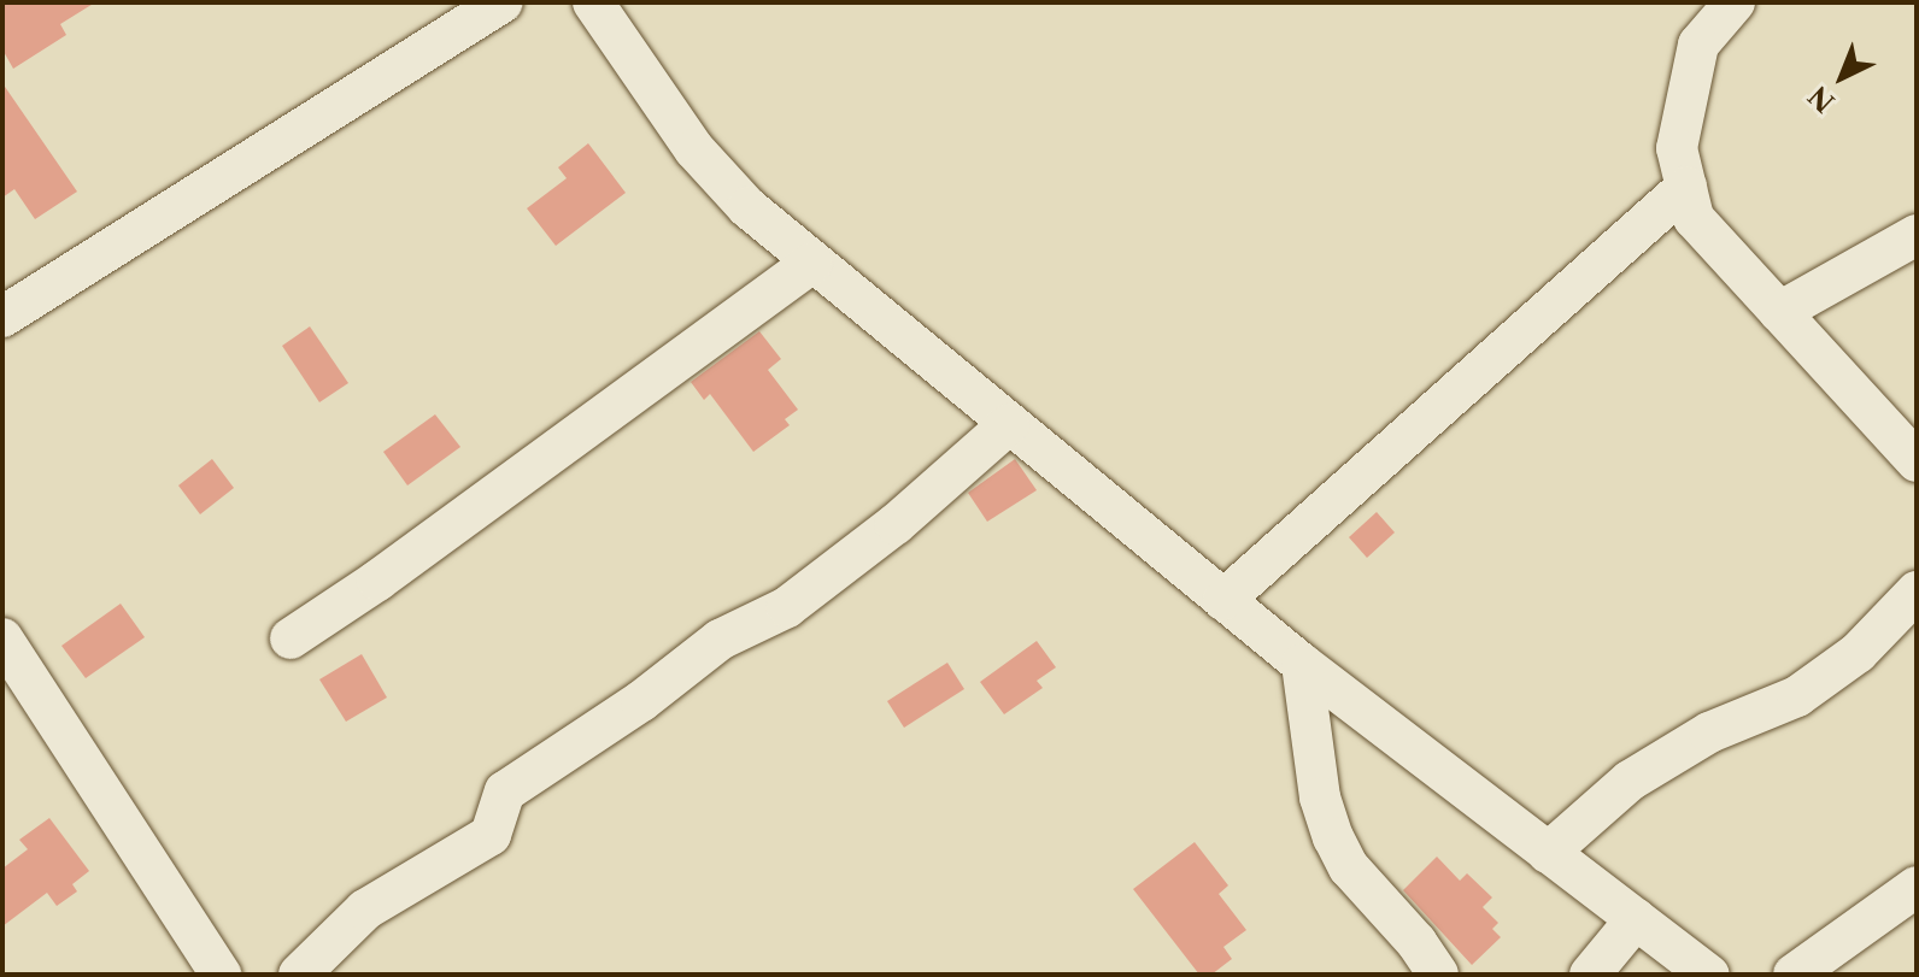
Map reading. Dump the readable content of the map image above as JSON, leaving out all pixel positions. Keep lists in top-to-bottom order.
{
  "north": "bottom left"
}
